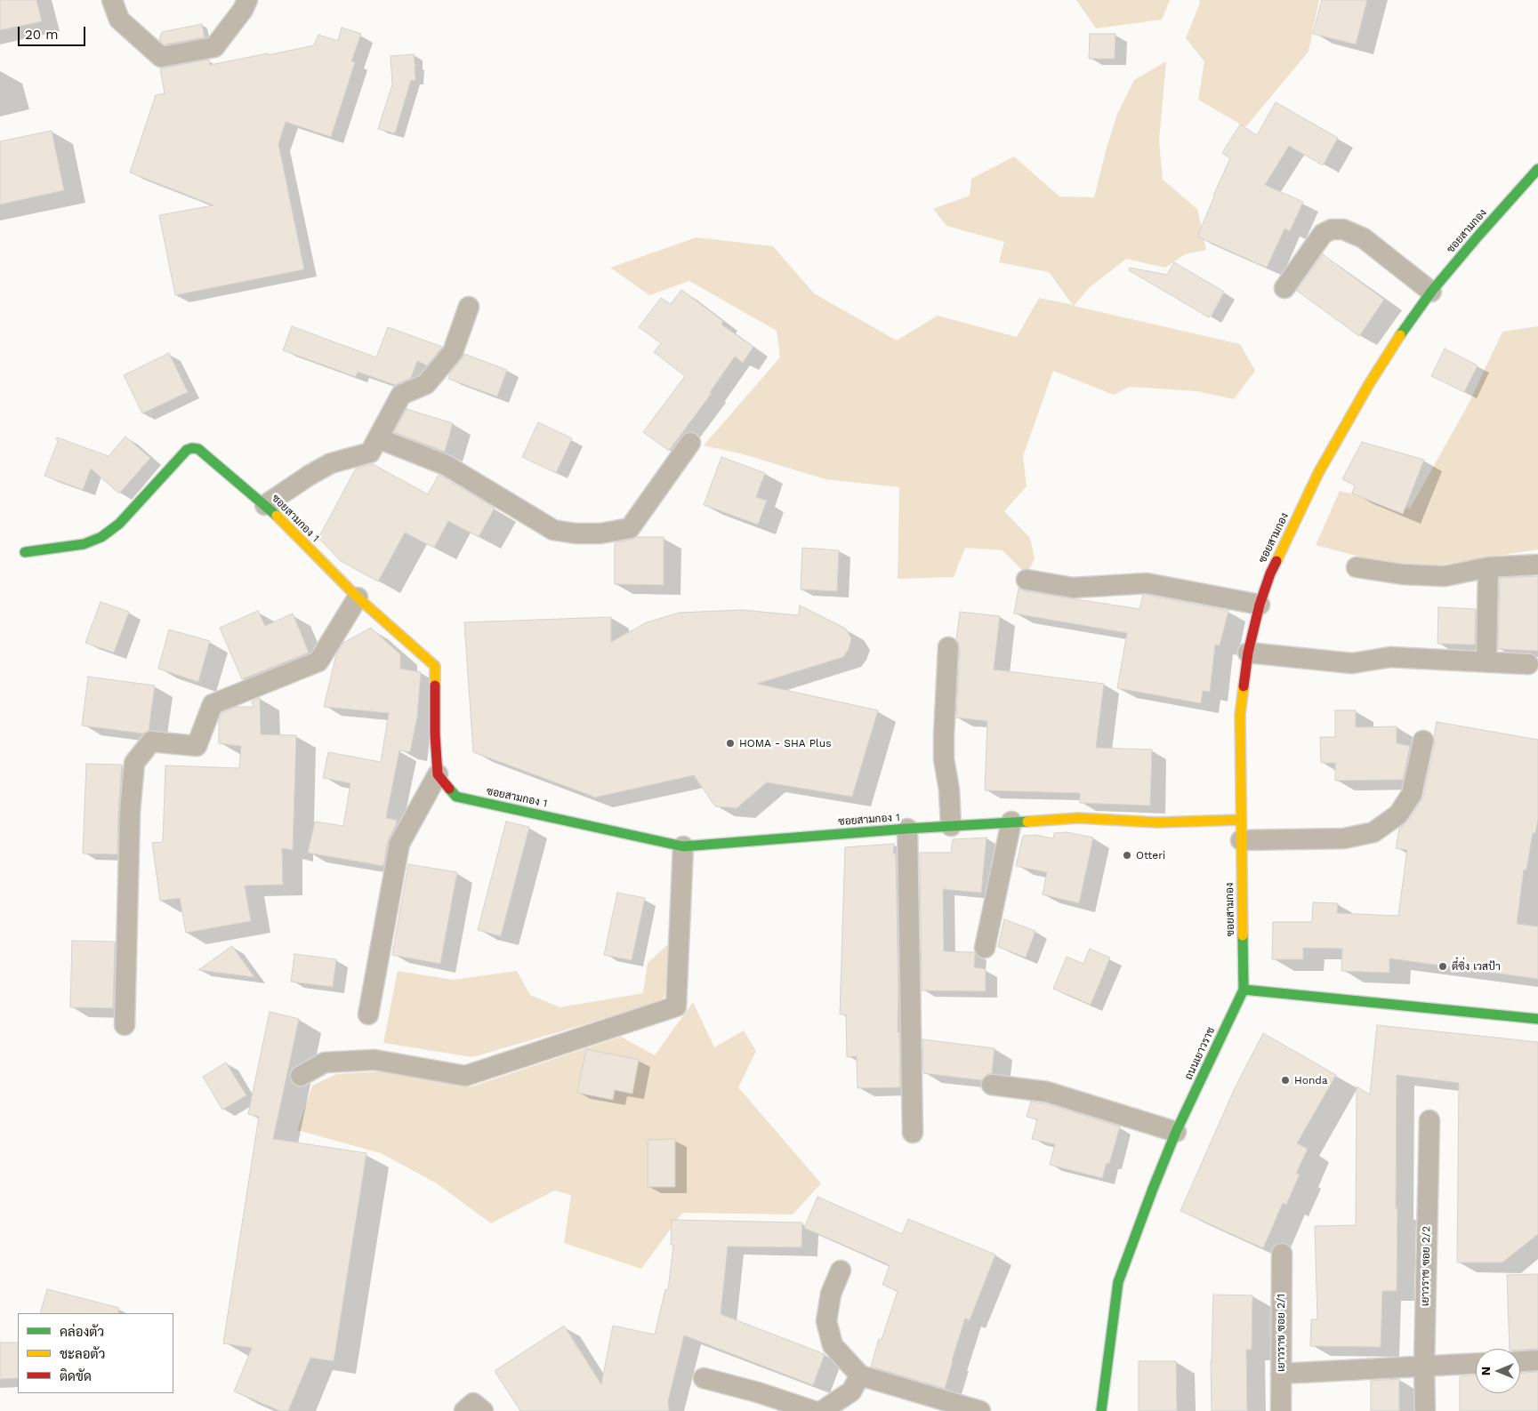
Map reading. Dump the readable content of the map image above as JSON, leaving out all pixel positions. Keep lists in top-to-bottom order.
{
  "streets": {
    "street": [
      "ซอยสามกอง",
      "ซอยสามกอง 1",
      "ถนนเยาวราช",
      "เยาวราช ซอย 2/2",
      "เยาวราช ซอย 2/1"
    ]
  },
  "crossings": [
    ["ซอยสามกอง", "ซอยสามกอง 1"],
    ["ซอยสามกอง", "ถนนเยาวราช"]
  ],
  "places": [
    "HOMA - SHA Plus",
    "Otteri",
    "ตี๋ซิ่ง เวสป้า",
    "Honda"
  ],
  "legend": ["คล่องตัว", "ชะลอตัว", "ติดขัด"],
  "scale_bar": "20 m",
  "north": "left"
}
